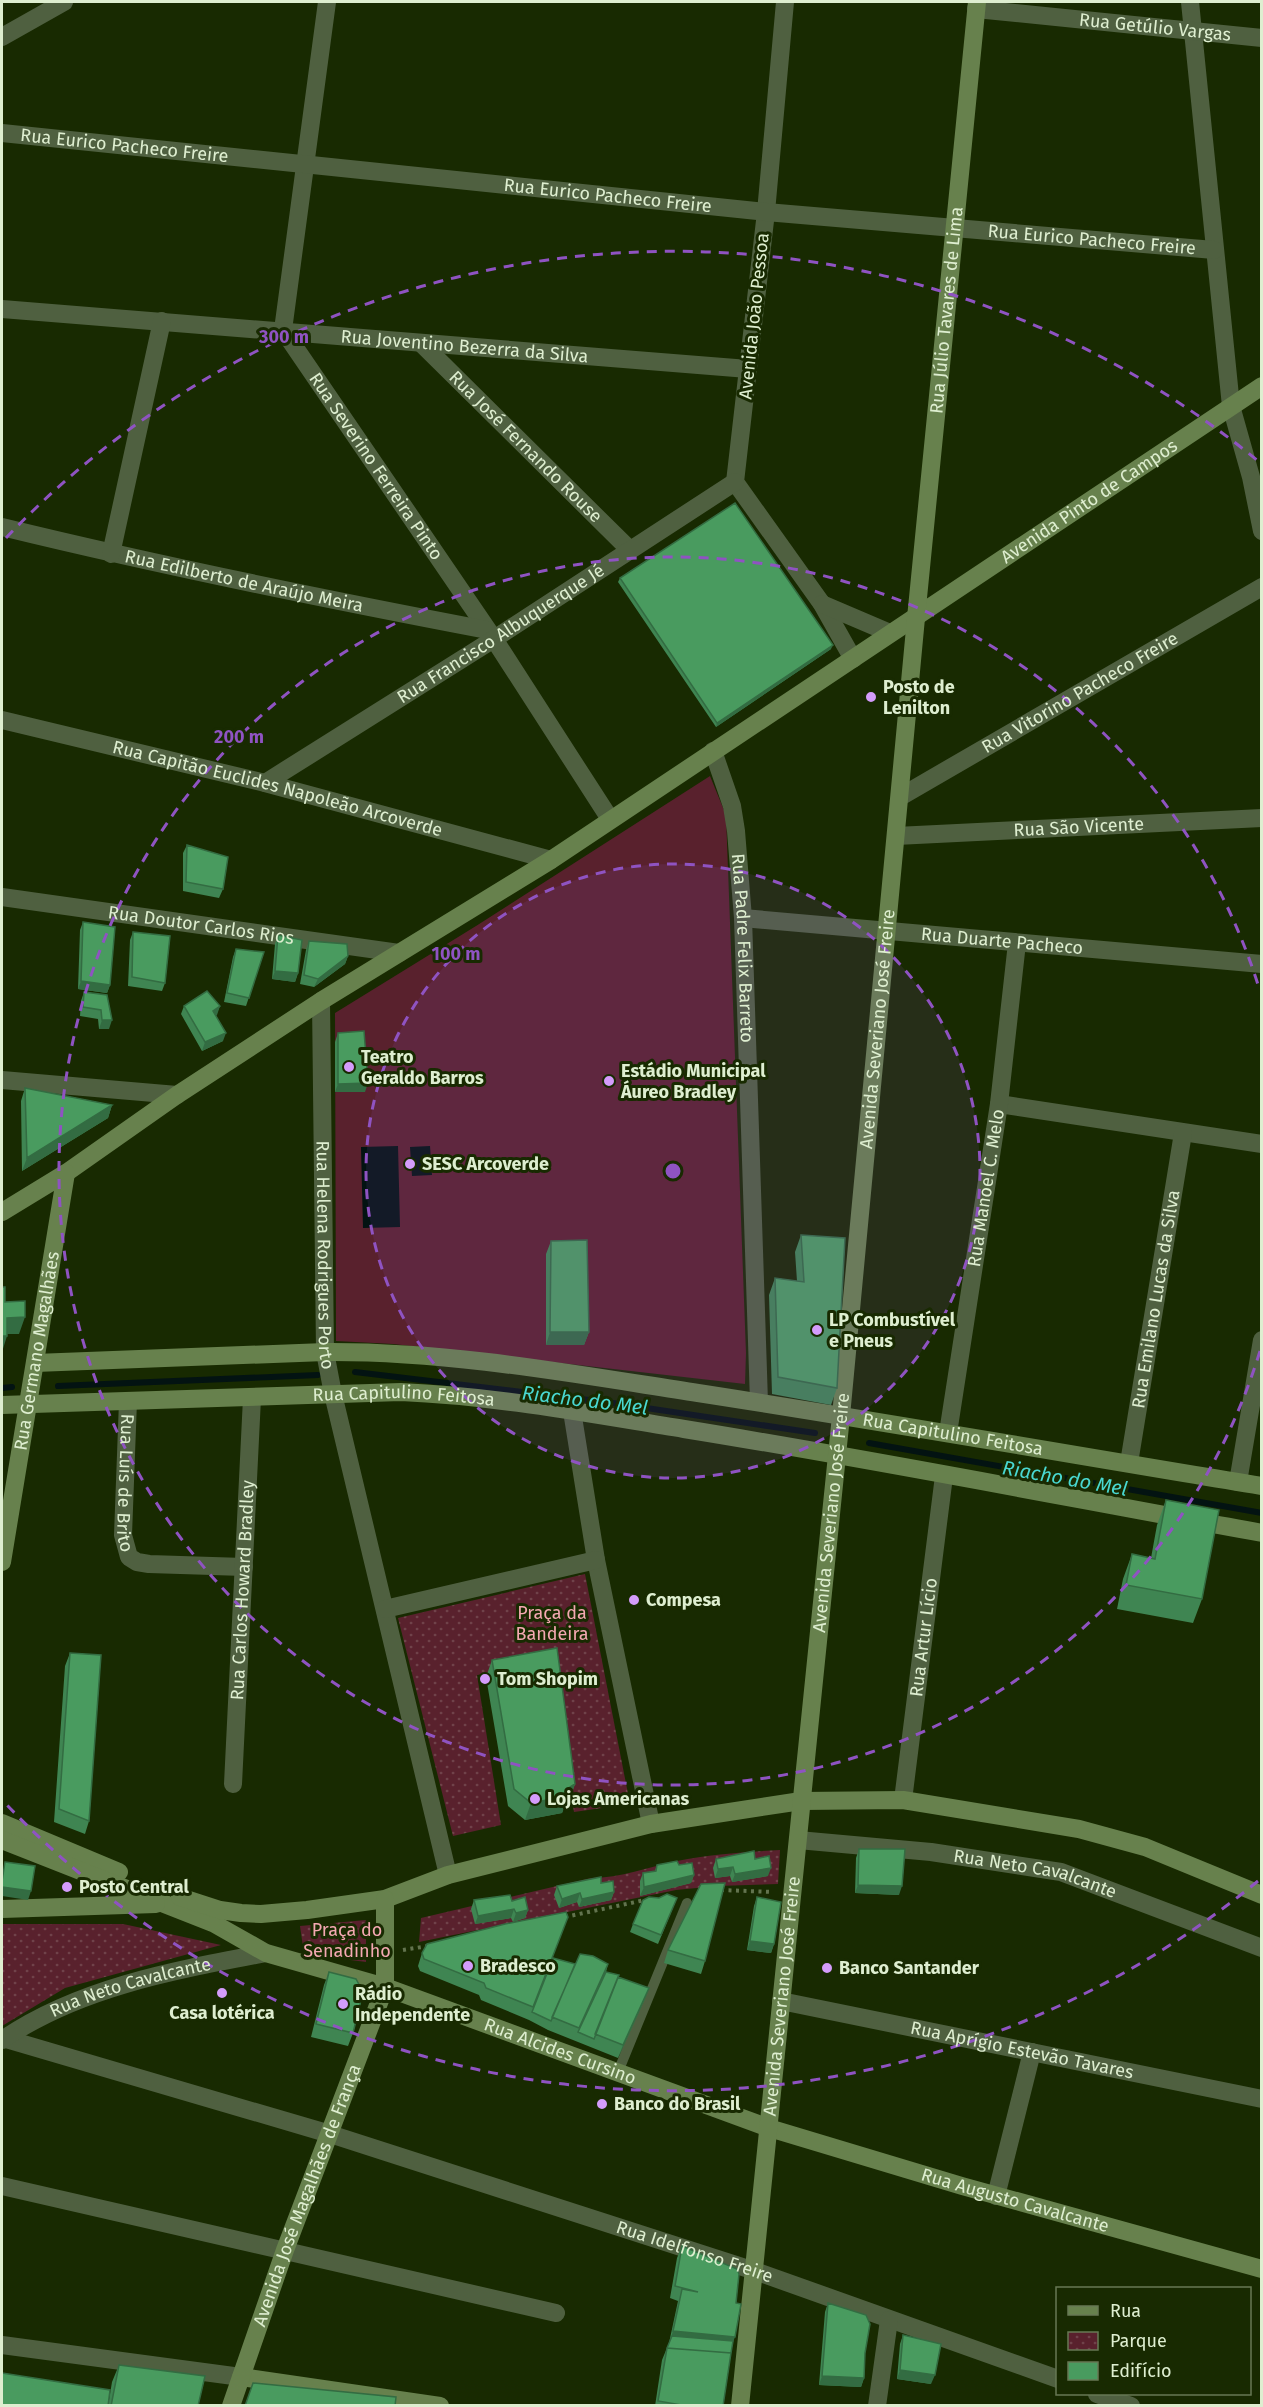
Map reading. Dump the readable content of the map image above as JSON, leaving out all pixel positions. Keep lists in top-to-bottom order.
{
  "streets": {
    "street": [
      "Rua Getúlio Vargas",
      "Rua Eurico Pacheco Freire",
      "Rua Júlio Tavares de Lima",
      "Avenida João Pessoa",
      "Rua Joventino Bezerra da Silva",
      "Rua José Fernando Rouse",
      "Rua Severino Ferreira Pinto",
      "Avenida Pinto de Campos",
      "Rua Edilberto de Araújo Meira",
      "Rua Francisco Albuquerque Jé",
      "Rua Vitorino Pacheco Freire",
      "Rua Capitão Euclides Napoleão Arcoverde",
      "Rua São Vicente",
      "Rua Doutor Carlos Rios",
      "Rua Duarte Pacheco",
      "Rua Padre Felix Barreto",
      "Avenida Severiano José Freire",
      "Rua Manoel C. Melo",
      "Rua Helena Rodrigues Porto",
      "Rua Emilano Lucas da Silva",
      "Rua Germano Magalhães",
      "Rua Capitulino Feitosa",
      "Rua Luís de Brito",
      "Rua Carlos Howard Bradley",
      "Rua Artur Lício",
      "Rua Neto Cavalcante",
      "Rua Aprígio Estevão Tavares",
      "Rua Alcides Cursino",
      "Avenida José Magalhães de França",
      "Rua Augusto Cavalcante",
      "Rua Idelfonso Freire"
    ]
  },
  "crossings": [
    ["Rua Getúlio Vargas", "Rua Júlio Tavares de Lima"],
    ["Rua Eurico Pacheco Freire", "Rua Júlio Tavares de Lima"],
    ["Rua Eurico Pacheco Freire", "Avenida João Pessoa"],
    ["Rua Júlio Tavares de Lima", "Avenida Pinto de Campos"],
    ["Rua Júlio Tavares de Lima", "Avenida Severiano José Freire"],
    ["Avenida João Pessoa", "Rua Joventino Bezerra da Silva"],
    ["Avenida João Pessoa", "Rua Francisco Albuquerque Jé"],
    ["Rua Joventino Bezerra da Silva", "Rua José Fernando Rouse"],
    ["Rua Joventino Bezerra da Silva", "Rua Severino Ferreira Pinto"],
    ["Rua José Fernando Rouse", "Rua Francisco Albuquerque Jé"],
    ["Rua Severino Ferreira Pinto", "Avenida Pinto de Campos"],
    ["Rua Severino Ferreira Pinto", "Rua Edilberto de Araújo Meira"],
    ["Rua Severino Ferreira Pinto", "Rua Francisco Albuquerque Jé"],
    ["Avenida Pinto de Campos", "Rua Capitão Euclides Napoleão Arcoverde"],
    ["Avenida Pinto de Campos", "Rua Doutor Carlos Rios"],
    ["Avenida Pinto de Campos", "Rua Padre Felix Barreto"],
    ["Avenida Pinto de Campos", "Avenida Severiano José Freire"],
    ["Avenida Pinto de Campos", "Rua Helena Rodrigues Porto"],
    ["Avenida Pinto de Campos", "Rua Germano Magalhães"],
    ["Rua Edilberto de Araújo Meira", "Rua Francisco Albuquerque Jé"],
    ["Rua Francisco Albuquerque Jé", "Rua Capitão Euclides Napoleão Arcoverde"],
    ["Rua Vitorino Pacheco Freire", "Avenida Severiano José Freire"],
    ["Rua São Vicente", "Avenida Severiano José Freire"],
    ["Rua Duarte Pacheco", "Rua Padre Felix Barreto"],
    ["Rua Duarte Pacheco", "Avenida Severiano José Freire"],
    ["Rua Duarte Pacheco", "Rua Manoel C. Melo"],
    ["Rua Padre Felix Barreto", "Rua Capitulino Feitosa"],
    ["Avenida Severiano José Freire", "Rua Capitulino Feitosa"],
    ["Avenida Severiano José Freire", "Rua Neto Cavalcante"],
    ["Avenida Severiano José Freire", "Rua Aprígio Estevão Tavares"],
    ["Avenida Severiano José Freire", "Rua Alcides Cursino"],
    ["Avenida Severiano José Freire", "Rua Augusto Cavalcante"],
    ["Avenida Severiano José Freire", "Rua Idelfonso Freire"],
    ["Rua Manoel C. Melo", "Rua Capitulino Feitosa"],
    ["Rua Helena Rodrigues Porto", "Rua Capitulino Feitosa"],
    ["Rua Emilano Lucas da Silva", "Rua Capitulino Feitosa"],
    ["Rua Germano Magalhães", "Rua Capitulino Feitosa"],
    ["Rua Capitulino Feitosa", "Rua Luís de Brito"],
    ["Rua Capitulino Feitosa", "Rua Carlos Howard Bradley"],
    ["Rua Capitulino Feitosa", "Rua Artur Lício"],
    ["Rua Luís de Brito", "Rua Carlos Howard Bradley"],
    ["Rua Neto Cavalcante", "Rua Alcides Cursino"],
    ["Rua Neto Cavalcante", "Rua Idelfonso Freire"],
    ["Rua Alcides Cursino", "Avenida José Magalhães de França"],
    ["Rua Alcides Cursino", "Rua Augusto Cavalcante"],
    ["Avenida José Magalhães de França", "Rua Idelfonso Freire"]
  ],
  "water": ["Riacho do Mel"],
  "parks": ["Praça da Bandeira", "Praça do Senadinho"],
  "places": [
    "Posto de Lenilton",
    "Teatro Geraldo Barros",
    "Estádio Municipal Áureo Bradley",
    "SESC Arcoverde",
    "LP Combustível e Pneus",
    "Compesa",
    "Tom Shopim",
    "Lojas Americanas",
    "Posto Central",
    "Bradesco",
    "Banco Santander",
    "Casa lotérica",
    "Rádio Independente",
    "Banco do Brasil"
  ],
  "legend": ["Rua", "Parque", "Edifício"],
  "rings": ["300 m", "200 m", "100 m"]
}
